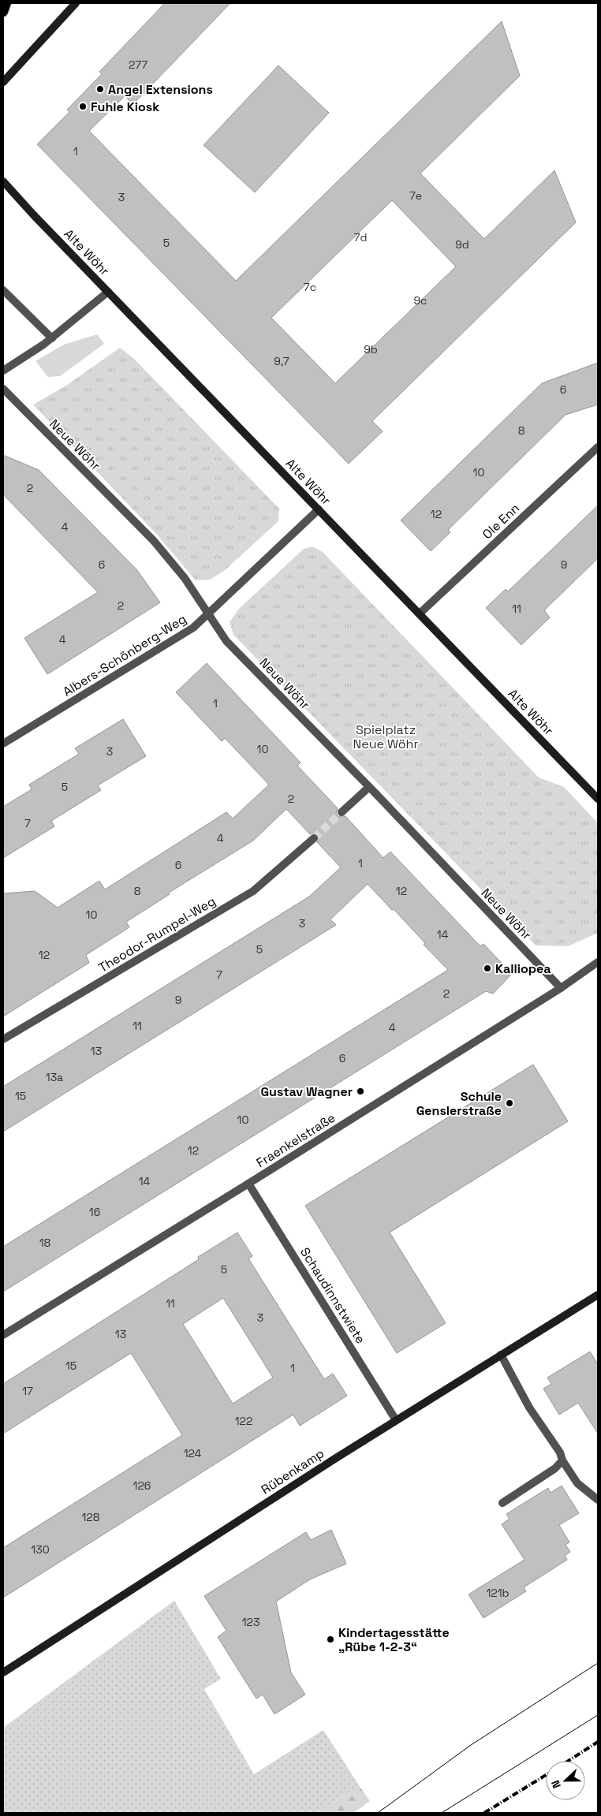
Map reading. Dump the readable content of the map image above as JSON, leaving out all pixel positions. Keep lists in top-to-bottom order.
{
  "streets": {
    "street": [
      "Alte Wöhr",
      "Neue Wöhr",
      "Ole Enn",
      "Albers-Schönberg-Weg",
      "Theodor-Rumpel-Weg",
      "Fraenkelstraße",
      "Schaudinnstwiete",
      "Rübenkamp"
    ]
  },
  "crossings": [
    ["Alte Wöhr", "Ole Enn"],
    ["Alte Wöhr", "Albers-Schönberg-Weg"],
    ["Neue Wöhr", "Albers-Schönberg-Weg"],
    ["Neue Wöhr", "Fraenkelstraße"],
    ["Fraenkelstraße", "Schaudinnstwiete"],
    ["Schaudinnstwiete", "Rübenkamp"]
  ],
  "parks": ["Spielplatz Neue Wöhr"],
  "places": [
    "Angel Extensions",
    "Fuhle Kiosk",
    "Kalliopea",
    "Gustav Wagner",
    "Schule Genslerstraße",
    "Kindertagesstätte „Rübe 1-2-3“"
  ],
  "house_numbers": [
    "277",
    "1",
    "7e",
    "3",
    "7d",
    "5",
    "9d",
    "7c",
    "9c",
    "9b",
    "9,7",
    "6",
    "8",
    "10",
    "2",
    "12",
    "4",
    "6",
    "9",
    "2",
    "11",
    "4",
    "1",
    "10",
    "3",
    "5",
    "2",
    "7",
    "4",
    "1",
    "6",
    "8",
    "12",
    "10",
    "3",
    "14",
    "5",
    "12",
    "7",
    "2",
    "9",
    "11",
    "4",
    "13",
    "6",
    "13a",
    "15",
    "10",
    "12",
    "14",
    "16",
    "18",
    "5",
    "11",
    "3",
    "13",
    "15",
    "1",
    "17",
    "122",
    "124",
    "126",
    "128",
    "130",
    "121b",
    "123"
  ],
  "north": "left"
}
